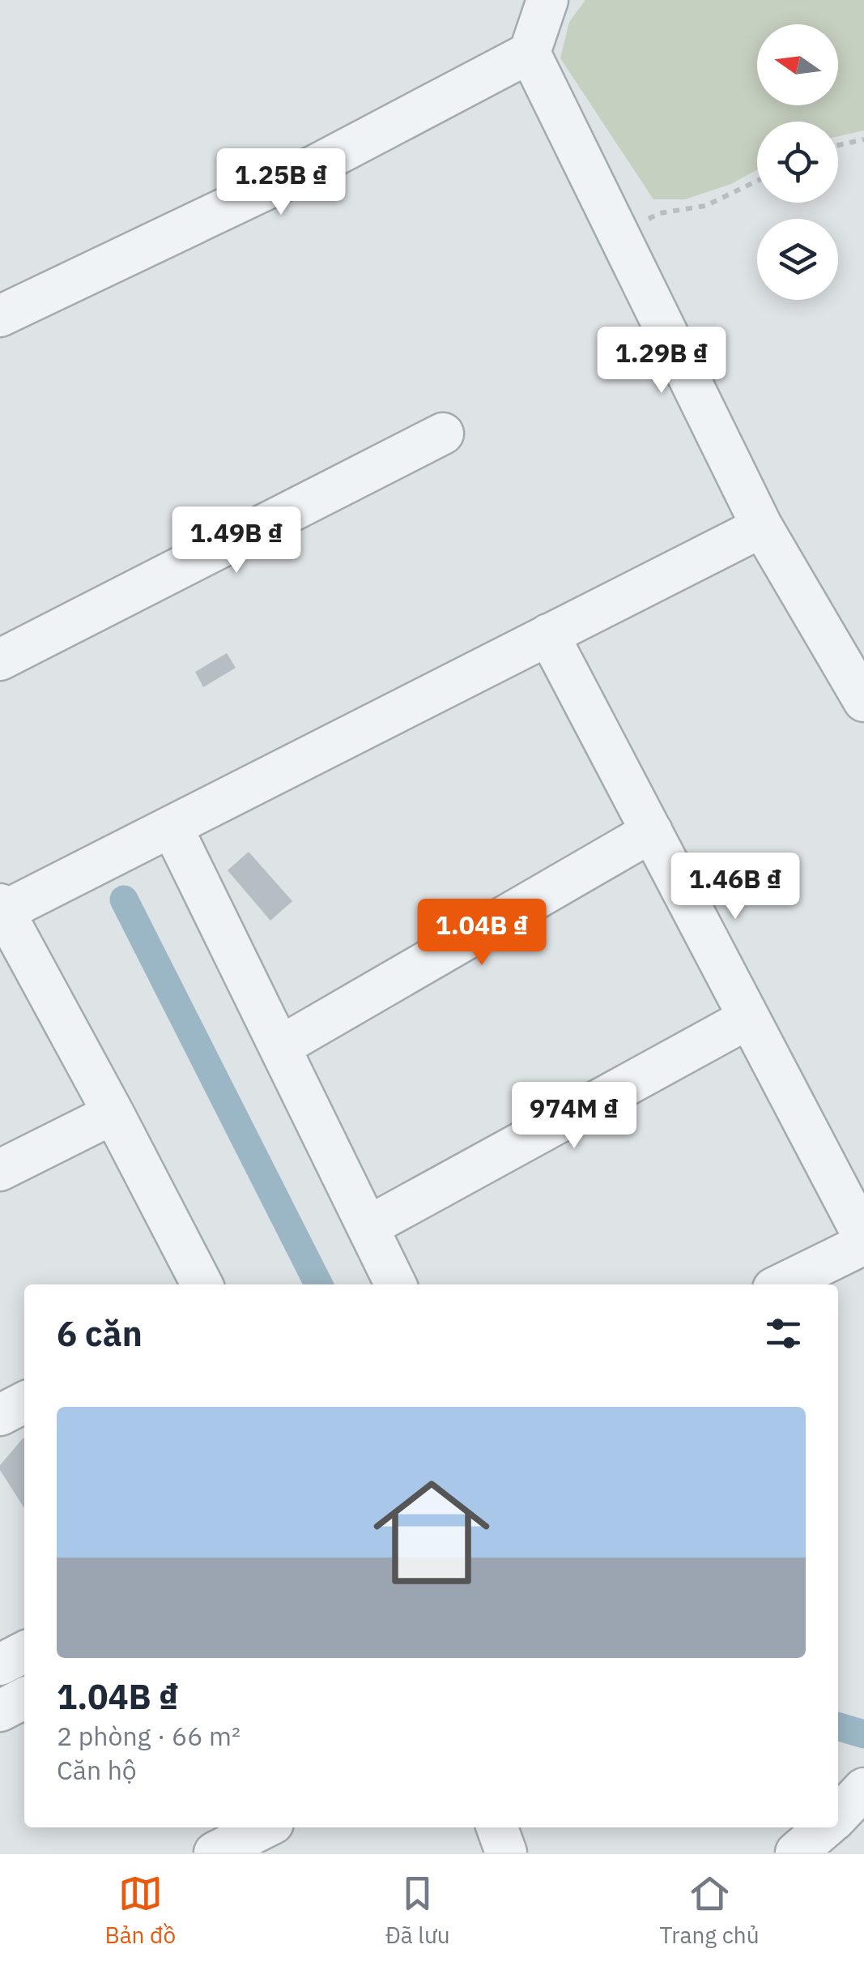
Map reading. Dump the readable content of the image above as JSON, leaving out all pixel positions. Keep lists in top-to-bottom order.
{
  "north": "left",
  "page": {
    "price": [
      "1.25B ₫",
      "1.29B ₫",
      "1.49B ₫",
      "1.46B ₫",
      "1.04B ₫",
      "974M ₫"
    ],
    "heading": "6 căn",
    "list": [
      {
        "name": "1.04B ₫",
        "note": "2 phòng · 66 m² · Căn hộ"
      }
    ],
    "tabs": ["Bản đồ", "Đã lưu", "Trang chủ"]
  }
}
